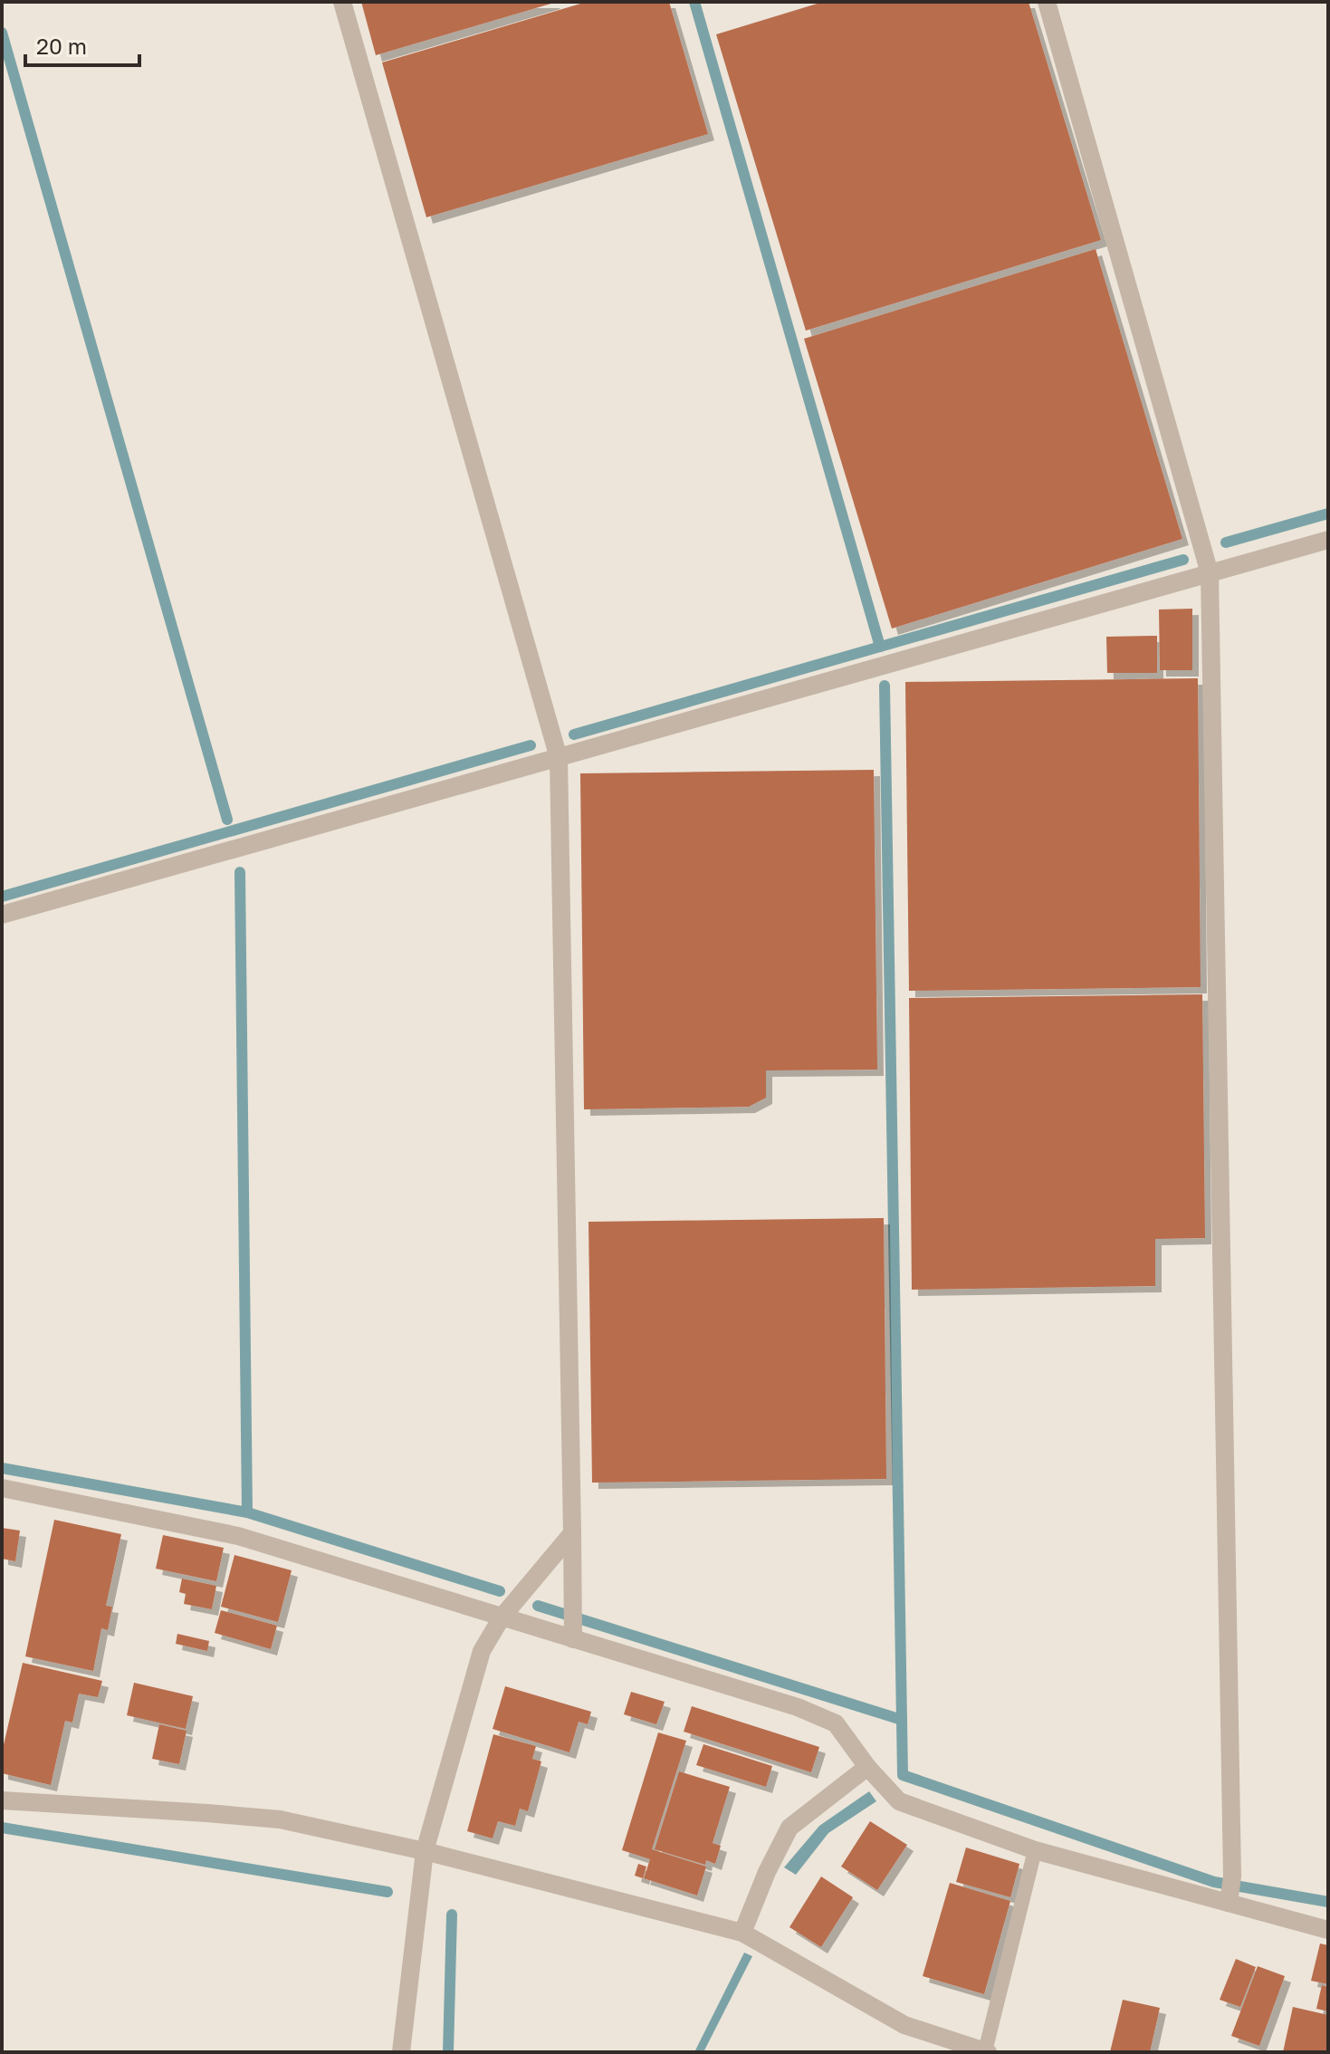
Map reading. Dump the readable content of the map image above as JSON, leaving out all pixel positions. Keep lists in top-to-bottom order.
{
  "scale_bar": "20 m"
}
